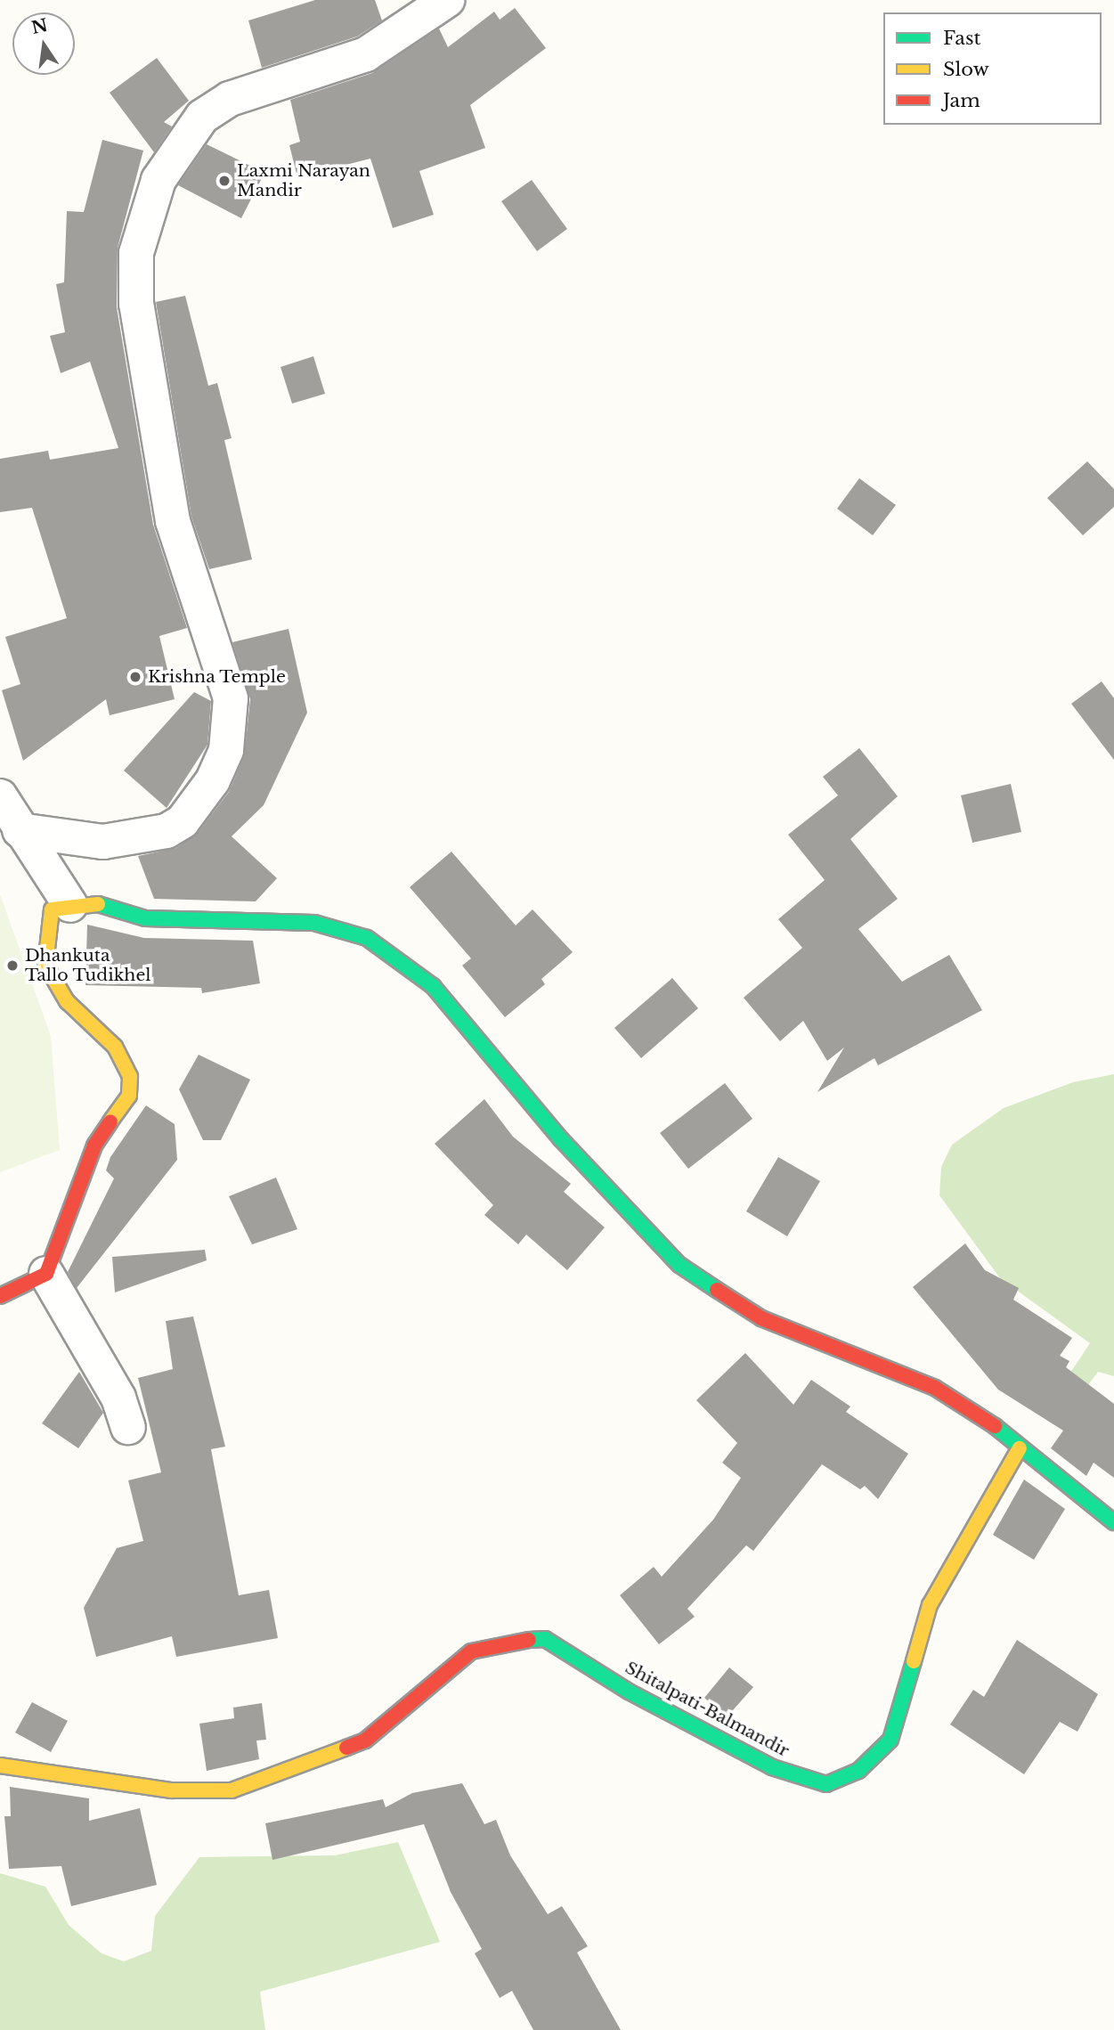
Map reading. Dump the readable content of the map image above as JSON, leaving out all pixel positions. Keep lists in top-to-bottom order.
{
  "streets": {
    "street": ["Shitalpati-Balmandir"]
  },
  "places": ["Laxmi Narayan Mandir", "Krishna Temple", "Dhankuta Tallo Tudikhel"],
  "legend": ["Fast", "Slow", "Jam"],
  "north": "top"
}
